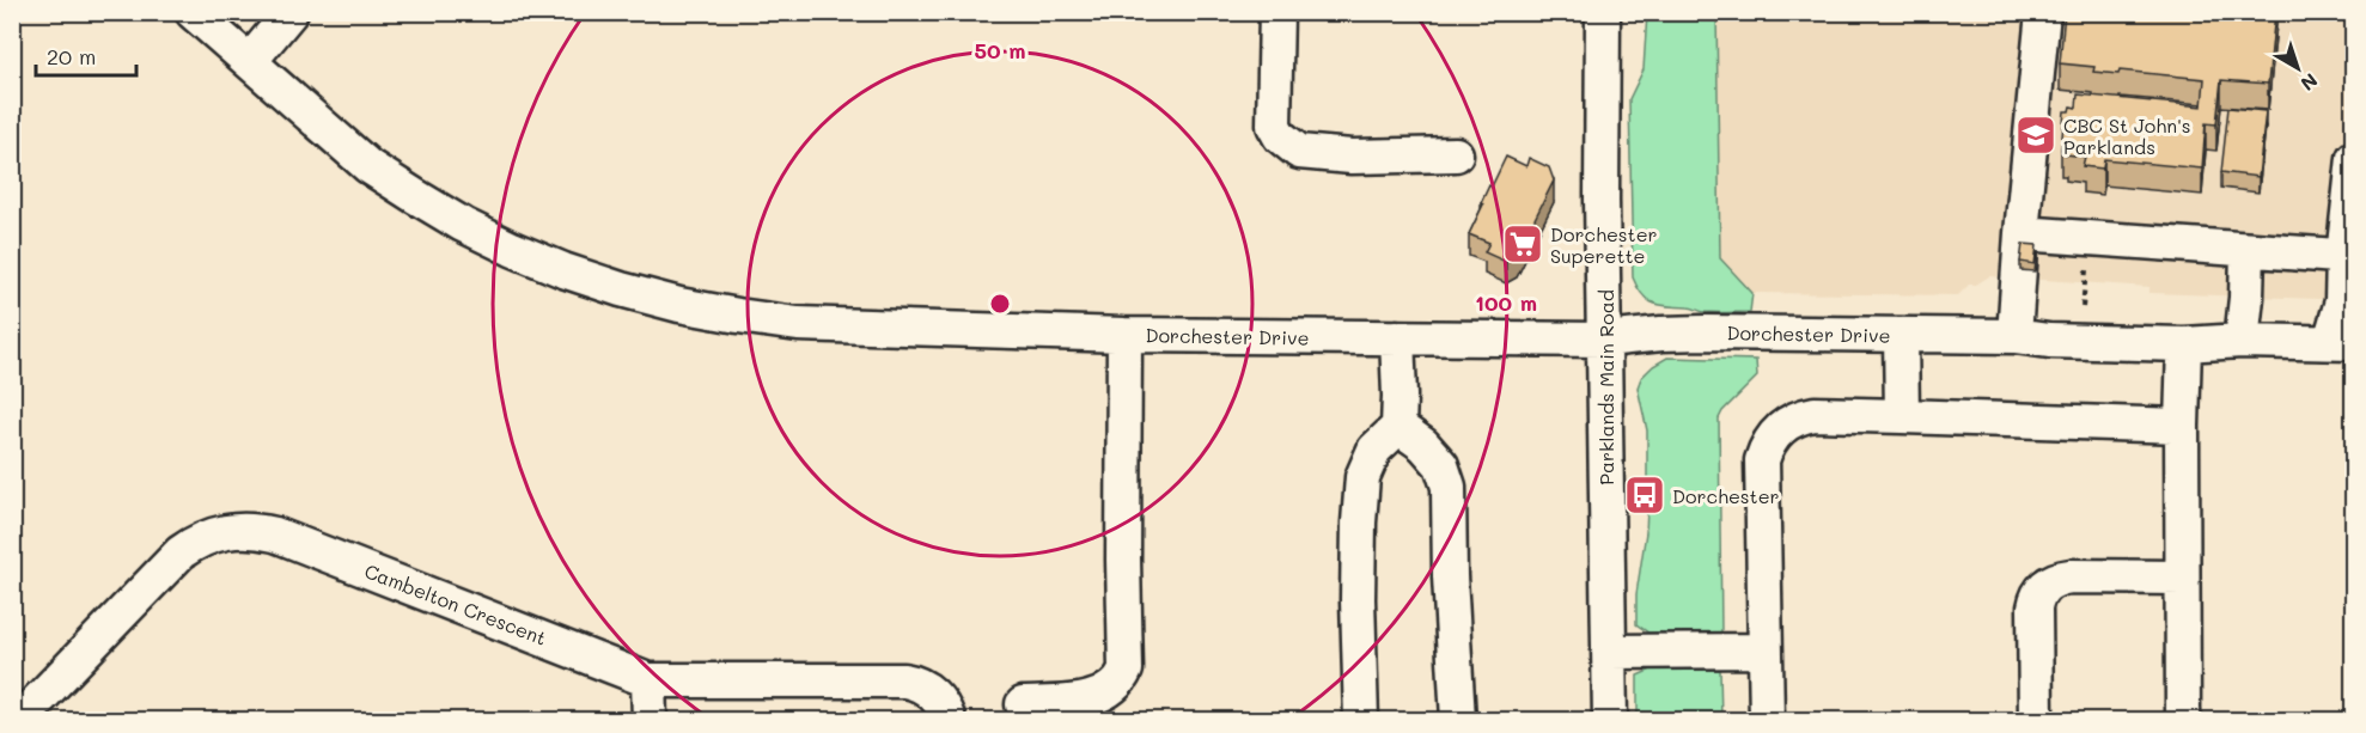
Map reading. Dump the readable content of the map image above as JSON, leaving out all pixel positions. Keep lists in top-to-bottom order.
{
  "streets": {
    "street": ["Dorchester Drive", "Parklands Main Road", "Cambelton Crescent"]
  },
  "crossings": [
    ["Dorchester Drive", "Parklands Main Road"]
  ],
  "places": {
    "school or university": ["CBC St John's Parklands"],
    "supermarket": ["Dorchester Superette"],
    "bus stop": ["Dorchester"]
  },
  "scale_bar": "20 m",
  "north": "bottom right",
  "rings": ["50 m", "100 m"]
}
